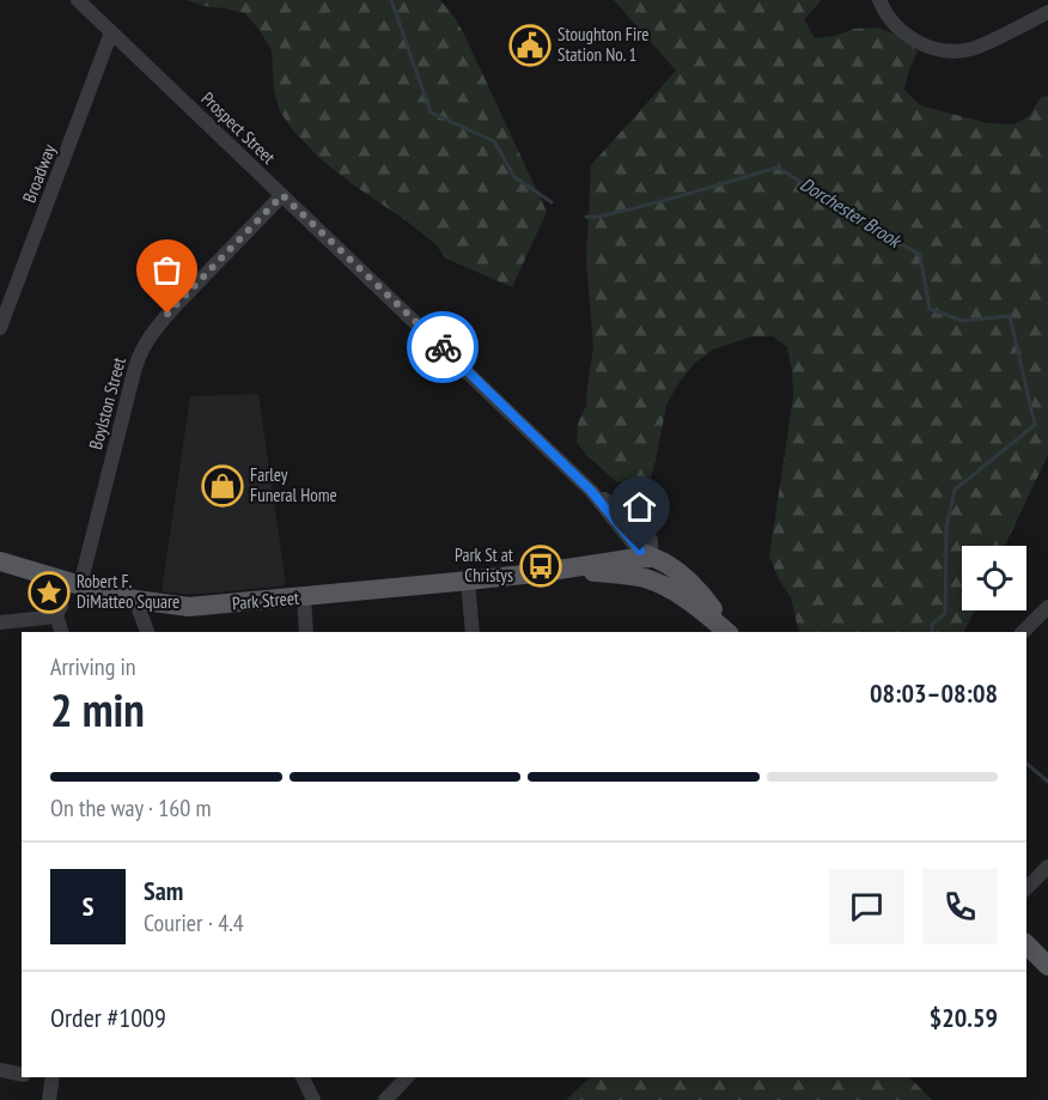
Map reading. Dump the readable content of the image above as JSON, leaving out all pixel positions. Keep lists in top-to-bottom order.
{
  "streets": {
    "main road": ["Park Street"],
    "street": ["Prospect Street", "Broadway", "Boylston Street"]
  },
  "crossings": [
    ["Prospect Street", "Broadway"],
    ["Prospect Street", "Boylston Street"],
    ["Prospect Street", "Park Street"],
    ["Boylston Street", "Park Street"]
  ],
  "water": ["Dorchester Brook"],
  "places": {
    "public building": ["Stoughton Fire Station No. 1"],
    "shop": ["Farley Funeral Home"],
    "bus stop": ["Park St at Christys"],
    "place": ["Robert F. DiMatteo Square"]
  },
  "page": {
    "heading": ["2 min", "Arriving in", "08:03–08:08"],
    "panel": [
      "Sam",
      "Courier · 4.4",
      "Order #1009",
      "$20.59"
    ],
    "bar": "On the way · 160 m",
    "round": "S"
  }
}
